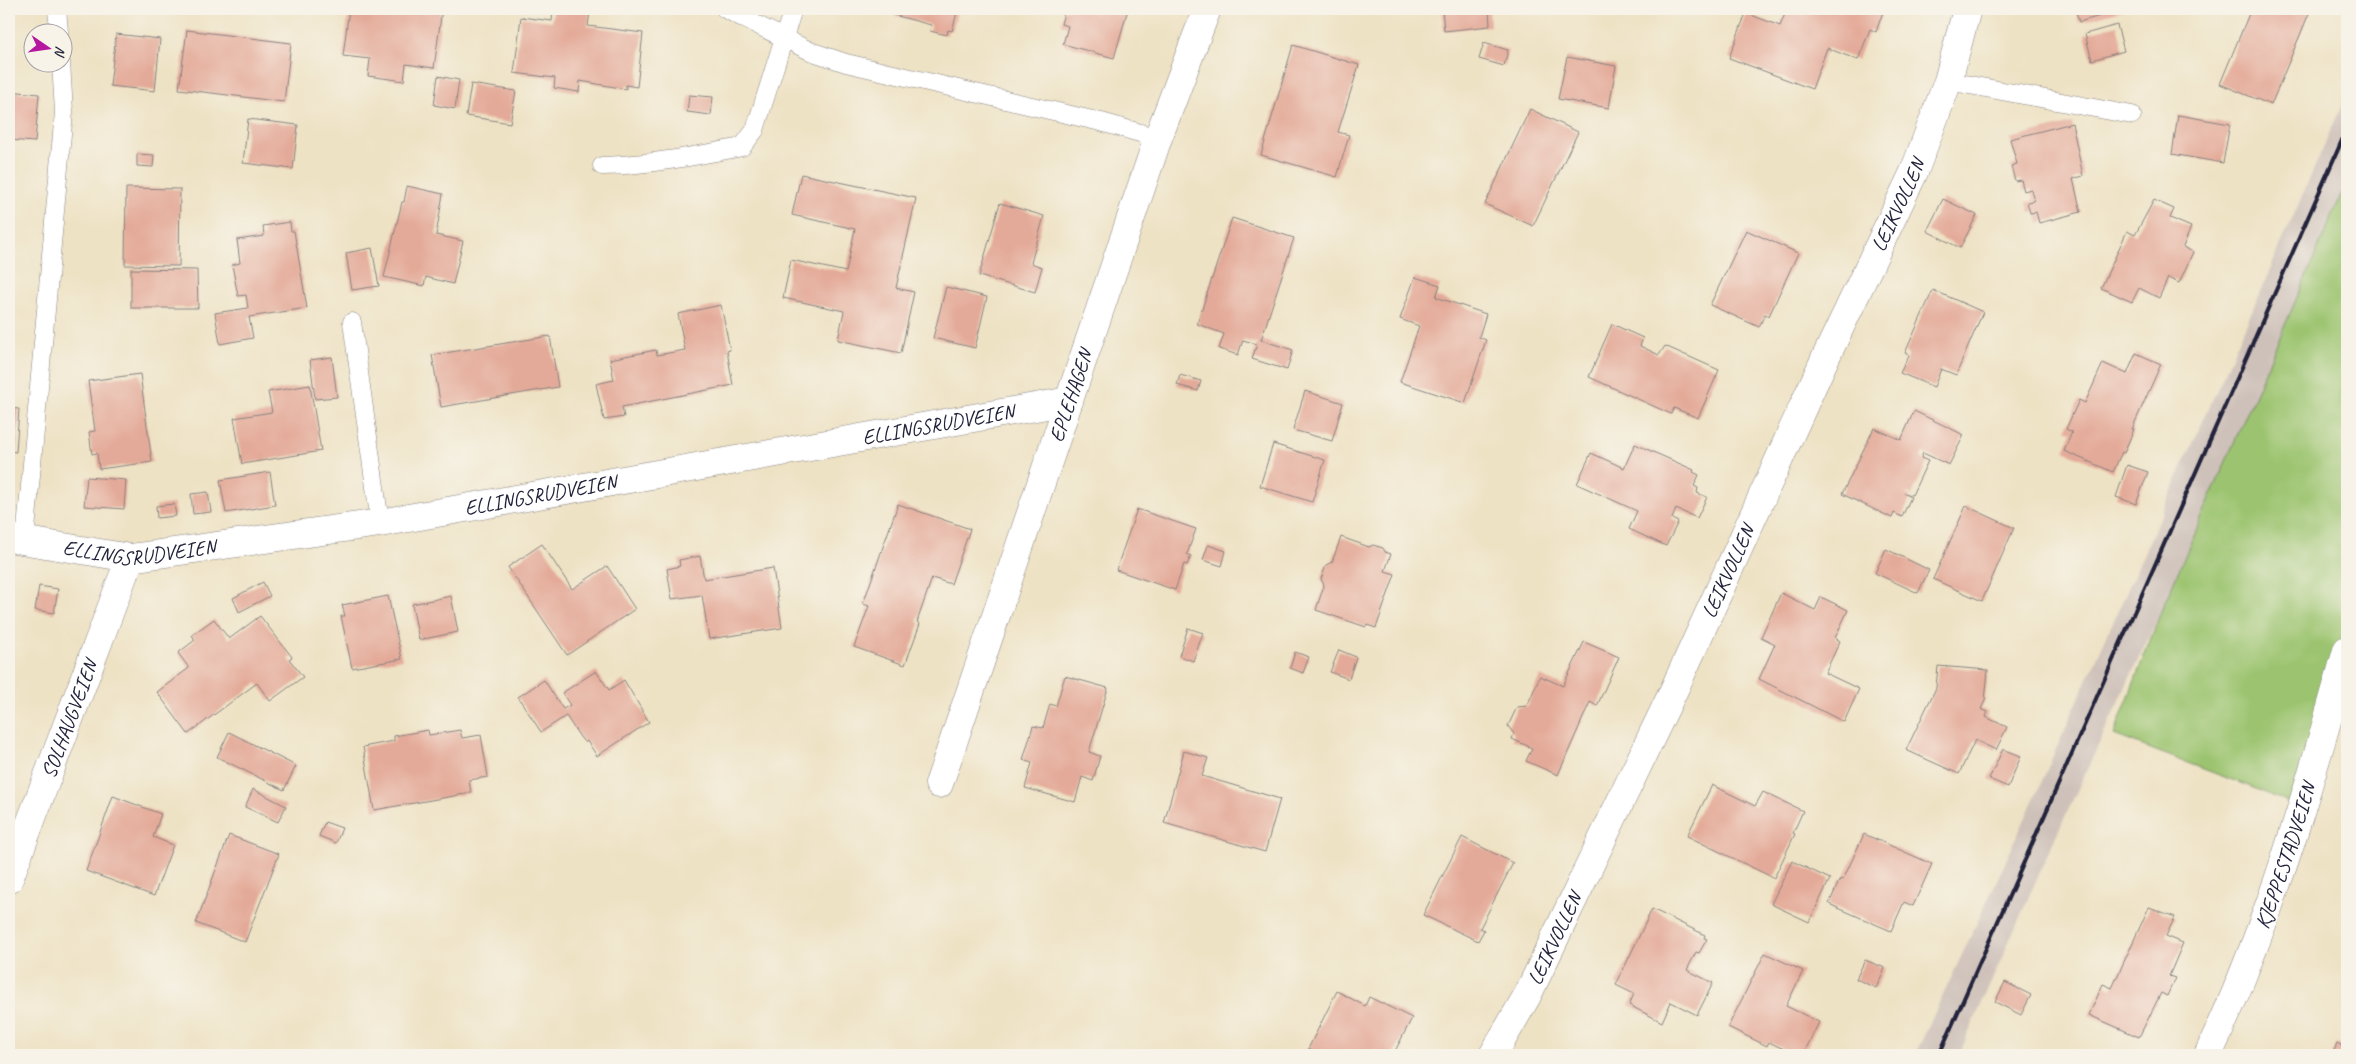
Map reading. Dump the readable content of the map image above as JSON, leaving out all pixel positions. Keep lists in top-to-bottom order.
{
  "streets": {
    "street": [
      "LEIKVOLLEN",
      "EPLEHAGEN",
      "ELLINGSRUDVEIEN",
      "SOLHAUGVEIEN",
      "KJEPPESTADVEIEN"
    ]
  },
  "crossings": [
    ["EPLEHAGEN", "ELLINGSRUDVEIEN"],
    ["ELLINGSRUDVEIEN", "SOLHAUGVEIEN"]
  ],
  "north": "right"
}
